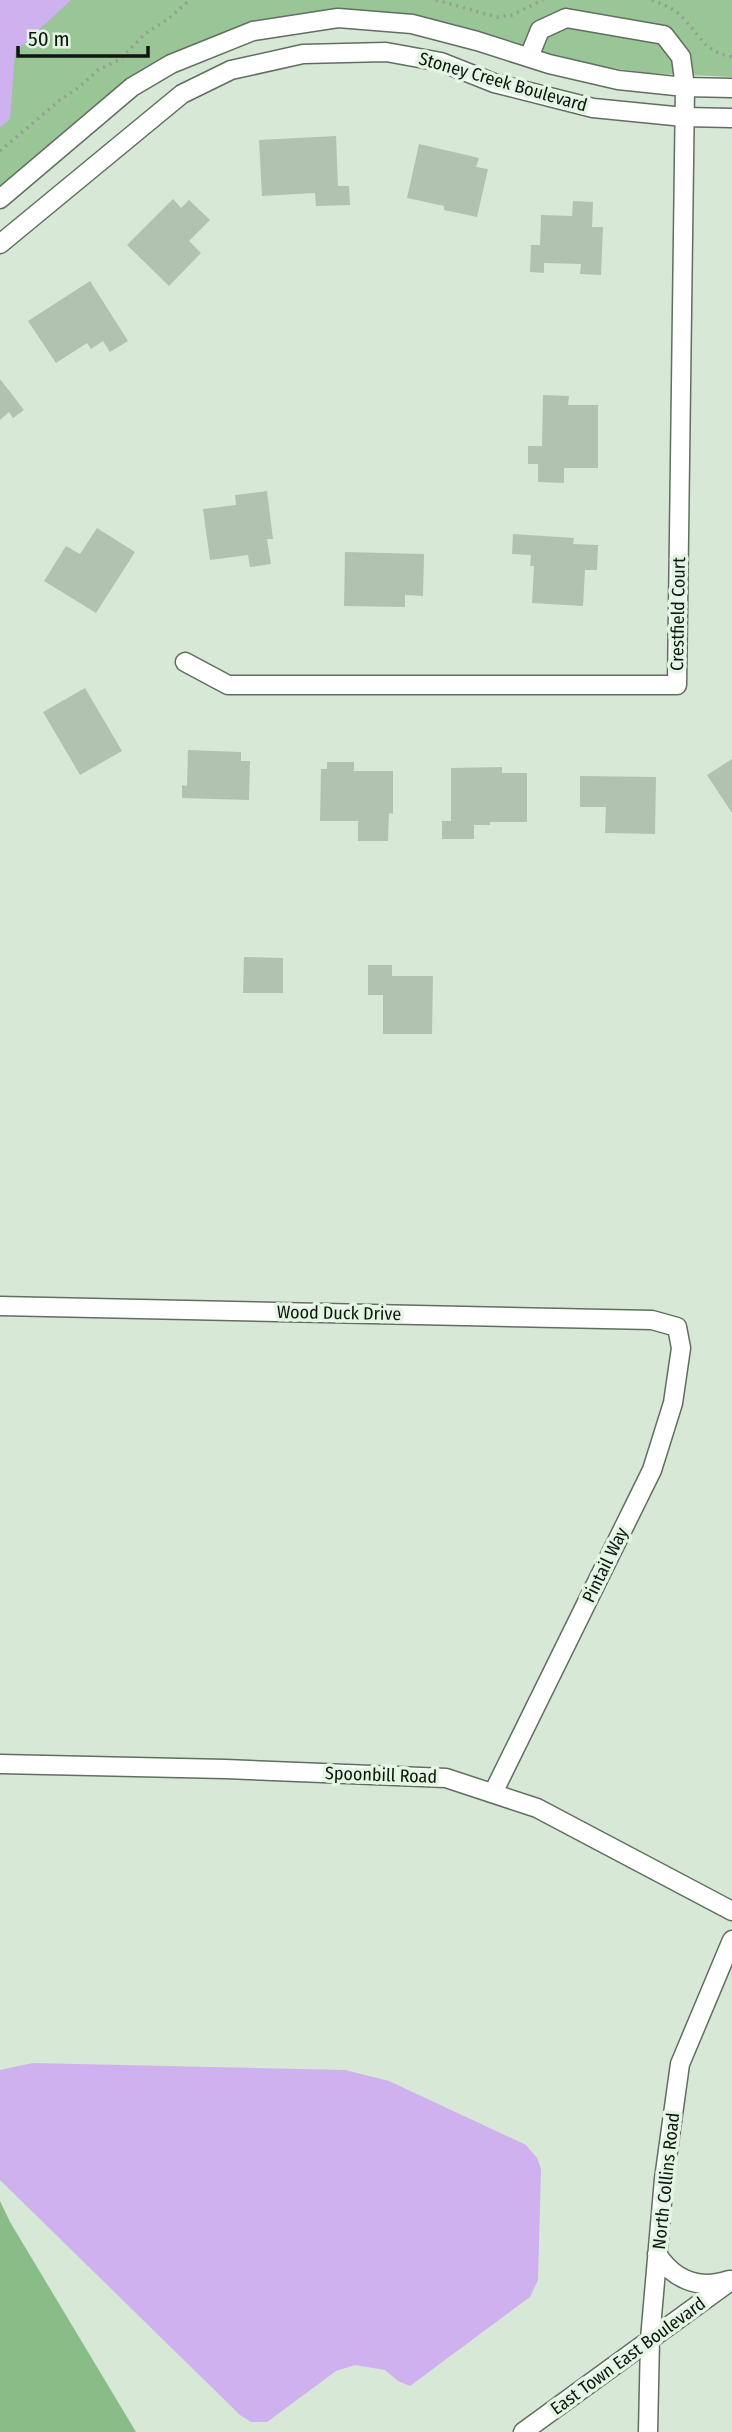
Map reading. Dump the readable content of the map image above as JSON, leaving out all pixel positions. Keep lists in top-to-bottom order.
{
  "streets": {
    "street": [
      "Stoney Creek Boulevard",
      "Crestfield Court",
      "Wood Duck Drive",
      "Pintail Way",
      "Spoonbill Road",
      "North Collins Road",
      "East Town East Boulevard"
    ]
  },
  "crossings": [
    ["Stoney Creek Boulevard", "Crestfield Court"],
    ["Wood Duck Drive", "Pintail Way"],
    ["Pintail Way", "Spoonbill Road"],
    ["North Collins Road", "East Town East Boulevard"]
  ],
  "scale_bar": "50 m"
}
